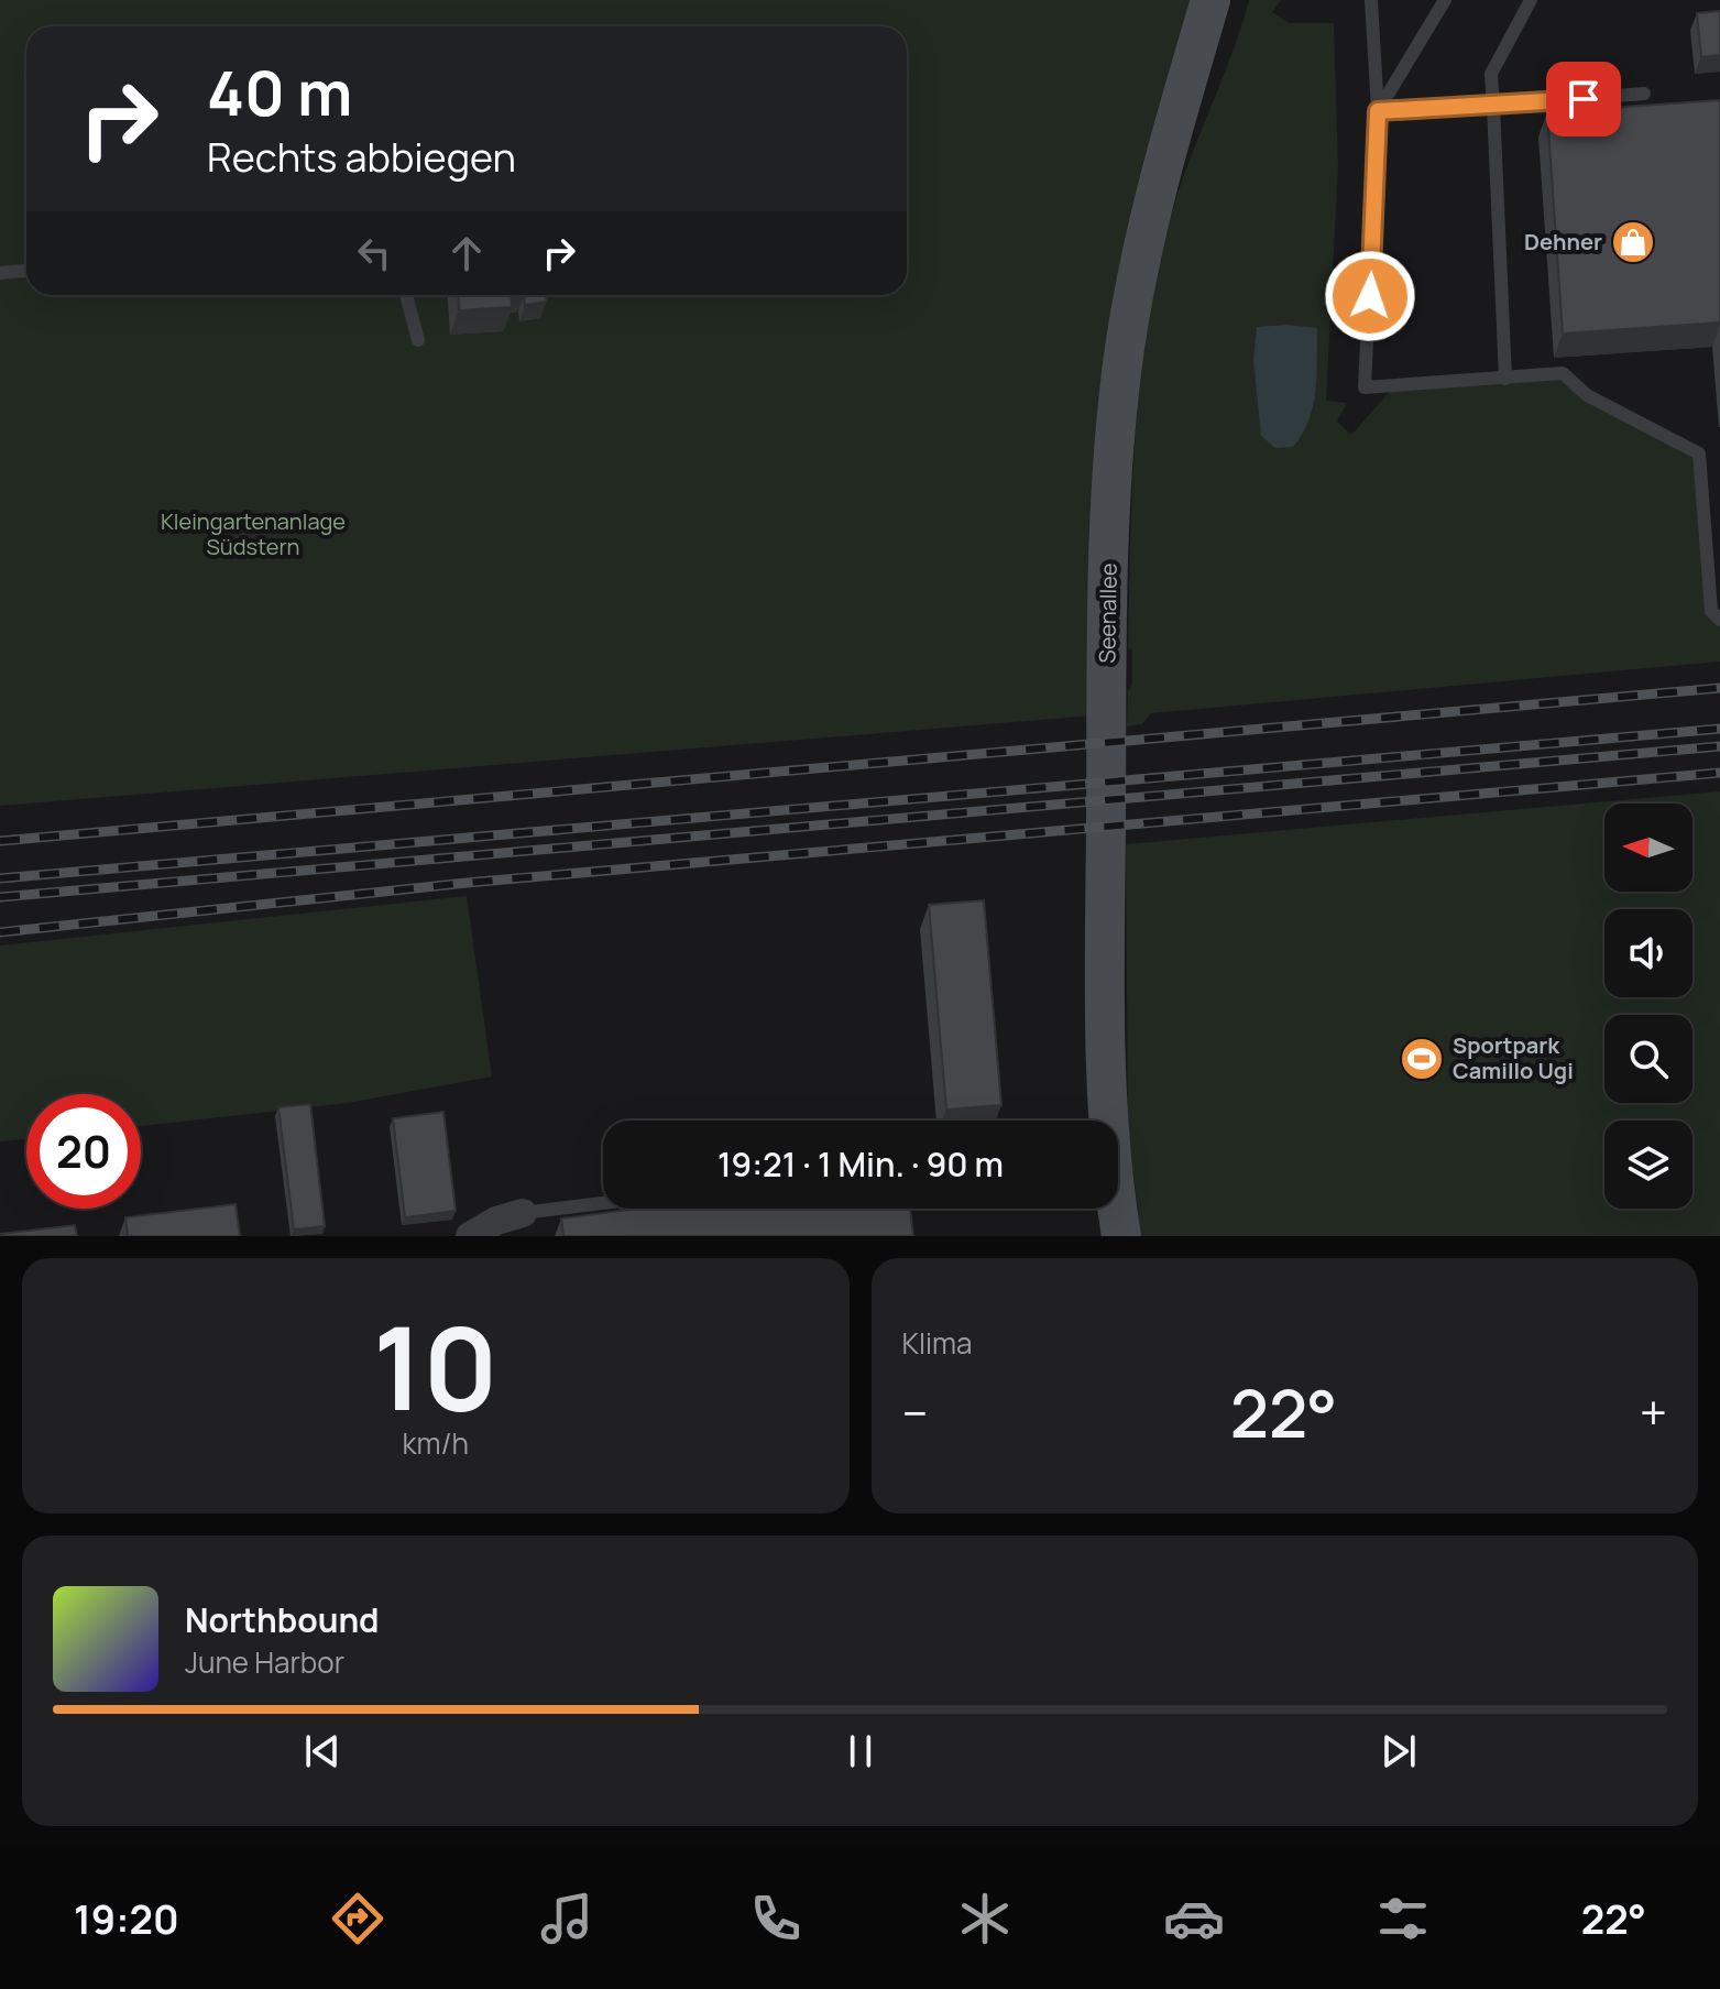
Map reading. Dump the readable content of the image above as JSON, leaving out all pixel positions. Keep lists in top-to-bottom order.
{
  "streets": {
    "main road": ["Seenallee"]
  },
  "parks": ["Kleingartenanlage Südstern"],
  "places": {
    "shop": ["Dehner"],
    "sports": ["Sportpark Camillo Ugi"]
  },
  "north": "left",
  "page": {
    "turn": ["40 m", "Rechts abbiegen"],
    "limit": "20",
    "trip": "19:21 · 1 Min. · 90 m",
    "tile": [
      ["10", "km/h"],
      "Klima"
    ],
    "heat": ["−", "22°", "+"],
    "song": ["Northbound", "June Harbor"],
    "tabs": ["19:20", "22°"]
  }
}
